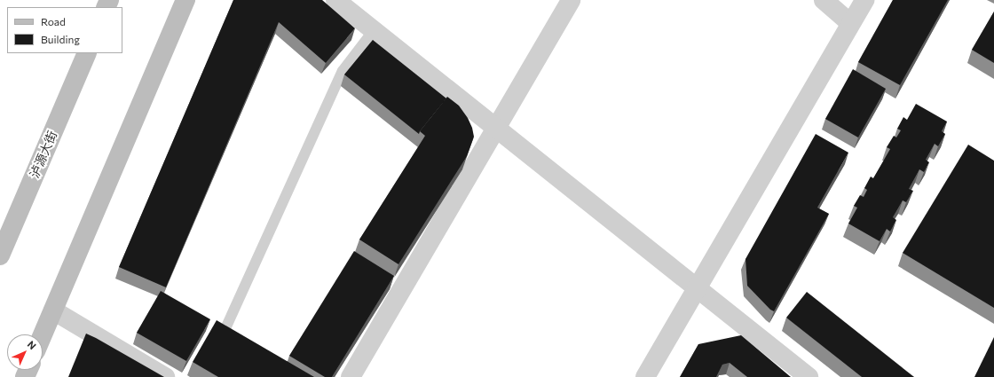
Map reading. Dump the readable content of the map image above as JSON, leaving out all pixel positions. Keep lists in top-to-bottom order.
{
  "streets": {
    "main road": ["泸源大街"]
  },
  "legend": ["Road", "Building"],
  "north": "top right"
}
